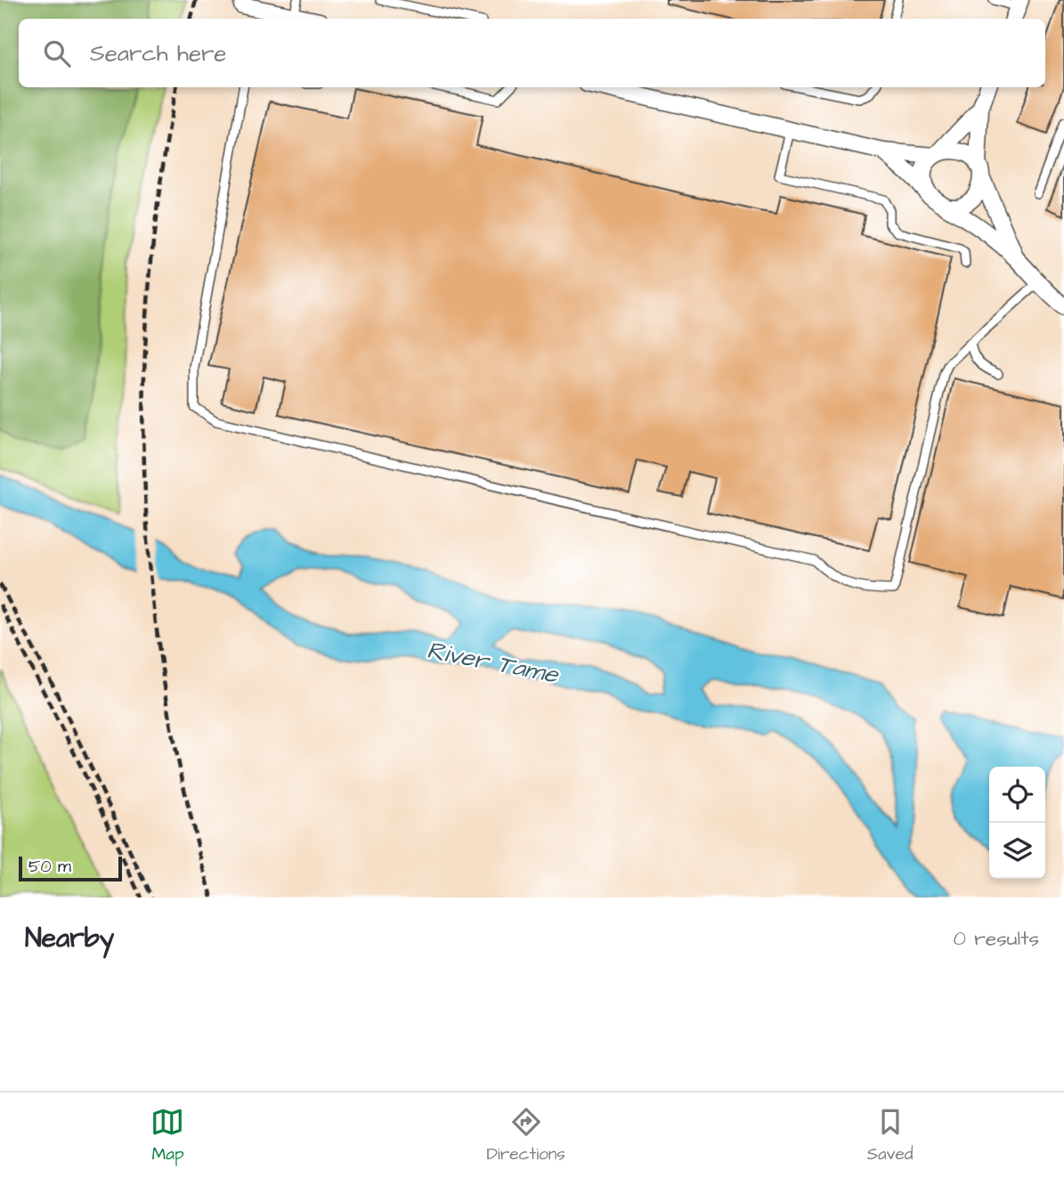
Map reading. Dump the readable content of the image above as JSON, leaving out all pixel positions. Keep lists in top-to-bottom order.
{
  "water": ["River Tame"],
  "scale_bar": "50 m",
  "page": {
    "search": "Search here",
    "scale": "50 m",
    "heading": ["Nearby", "0 results"],
    "nav": ["Map", "Directions", "Saved"]
  }
}
